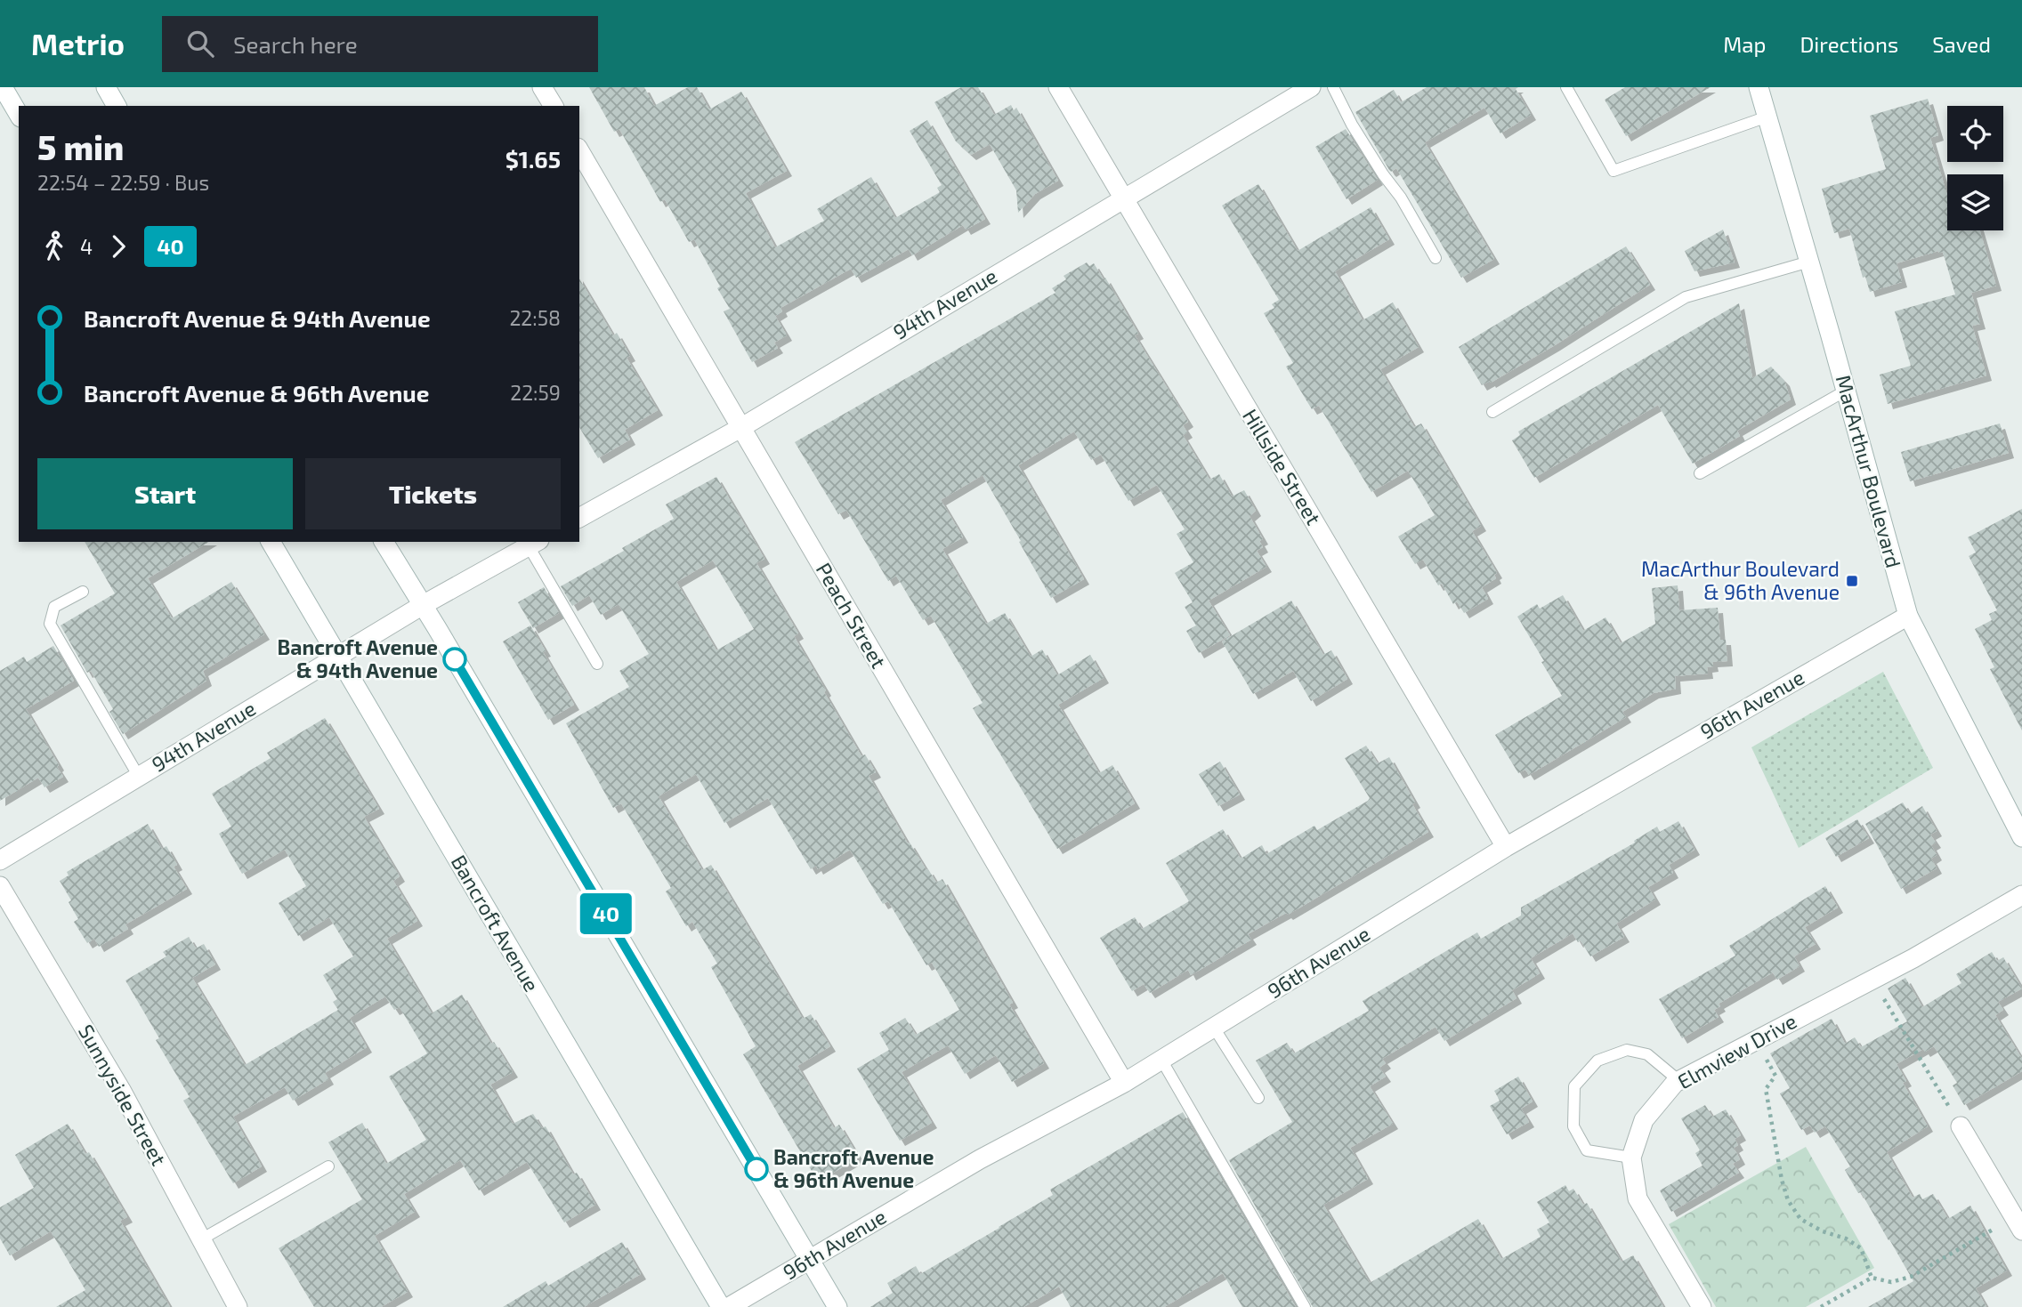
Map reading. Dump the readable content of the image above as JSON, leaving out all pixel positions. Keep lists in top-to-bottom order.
{
  "streets": {
    "street": [
      "94th Avenue",
      "Hillside Street",
      "MacArthur Boulevard",
      "Peach Street",
      "96th Avenue",
      "Bancroft Avenue",
      "Elmview Drive",
      "Sunnyside Street"
    ]
  },
  "crossings": [
    ["94th Avenue", "Hillside Street"],
    ["94th Avenue", "Peach Street"],
    ["94th Avenue", "Bancroft Avenue"],
    ["Hillside Street", "96th Avenue"],
    ["MacArthur Boulevard", "96th Avenue"],
    ["Peach Street", "96th Avenue"]
  ],
  "places": {
    "transit": ["MacArthur Boulevard & 96th Avenue"],
    "other": ["Bancroft Avenue & 94th Avenue", "Bancroft Avenue & 96th Avenue"]
  },
  "lines": ["bus line 40"],
  "page": {
    "header": "Metrio",
    "search": "Search here",
    "nav": ["Map", "Directions", "Saved"],
    "on_map": "40",
    "heading": ["5 min", "22:54 – 22:59 · Bus", "$1.65"],
    "legs": ["4", "40"],
    "list": [
      {
        "name": "Bancroft Avenue & 94th Avenue",
        "value": "22:58"
      },
      {
        "name": "Bancroft Avenue & 96th Avenue",
        "value": "22:59"
      }
    ],
    "buttons": ["Start", "Tickets"]
  }
}
